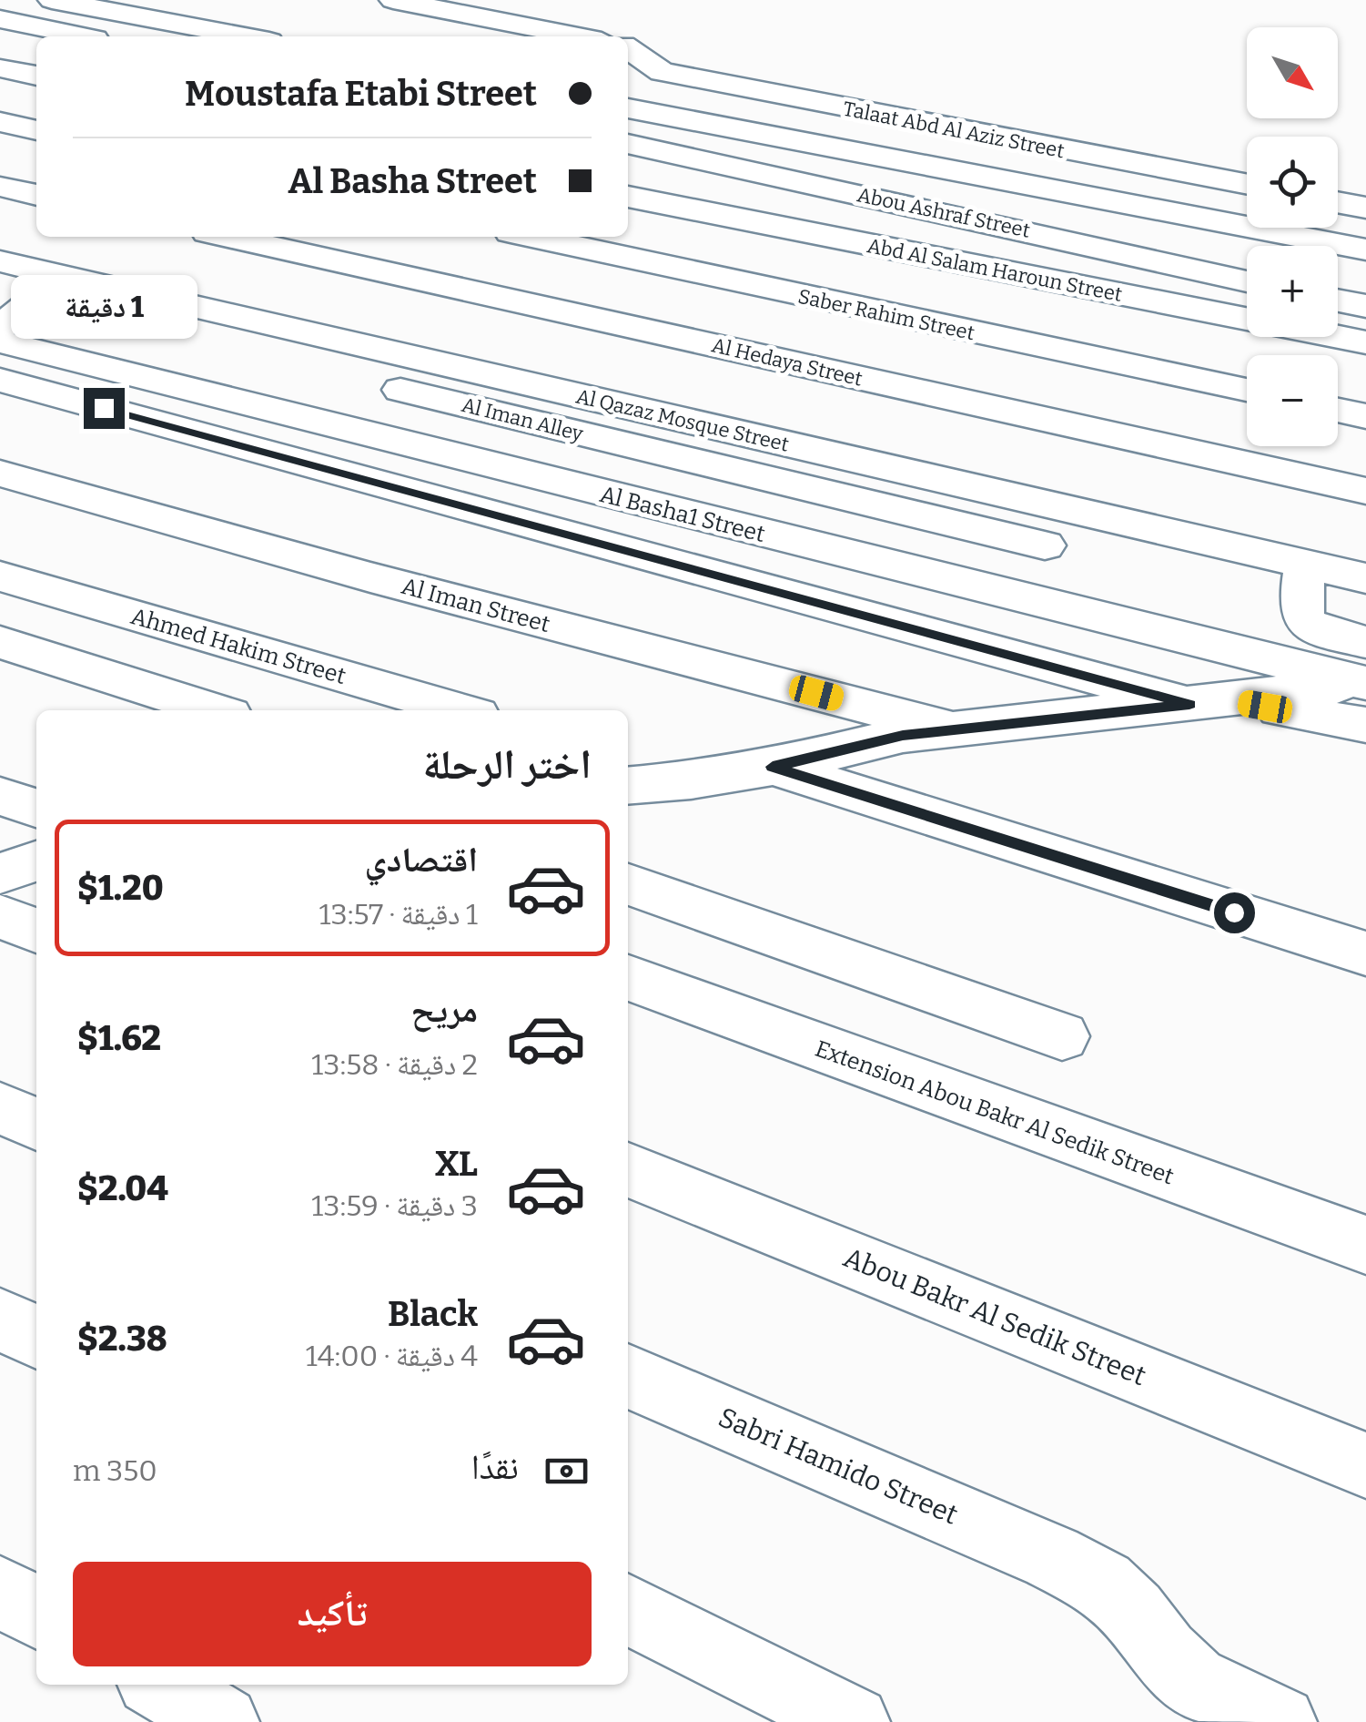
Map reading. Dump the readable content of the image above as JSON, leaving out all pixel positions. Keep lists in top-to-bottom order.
{
  "streets": {
    "street": [
      "Talaat Abd Al Aziz Street",
      "Abou Ashraf Street",
      "Abd Al Salam Haroun Street",
      "Saber Rahim Street",
      "Al Hedaya Street",
      "Al Iman Alley",
      "Al Qazaz Mosque Street",
      "Al Basha1 Street",
      "Al Iman Street",
      "Ahmed Hakim Street",
      "Extension Abou Bakr Al Sedik Street",
      "Abou Bakr Al Sedik Street",
      "Sabri Hamido Street"
    ]
  },
  "north": "bottom right",
  "page": {
    "map_buttons": ["+", "−"],
    "banner": ["Moustafa Etabi Street", "Al Basha Street"],
    "bubble": "1 دقيقة",
    "heading": "اختر الرحلة",
    "list": [
      {
        "name": "اقتصادي",
        "note": "1 دقيقة · 13:57",
        "value": "$1.20"
      },
      {
        "name": "مريح",
        "note": "2 دقيقة · 13:58",
        "value": "$1.62"
      },
      {
        "name": "XL",
        "note": "3 دقيقة · 13:59",
        "value": "$2.04"
      },
      {
        "name": "Black",
        "note": "4 دقيقة · 14:00",
        "value": "$2.38"
      }
    ],
    "pay": ["نقدًا", "350 m"],
    "buttons": "تأكيد"
  }
}
